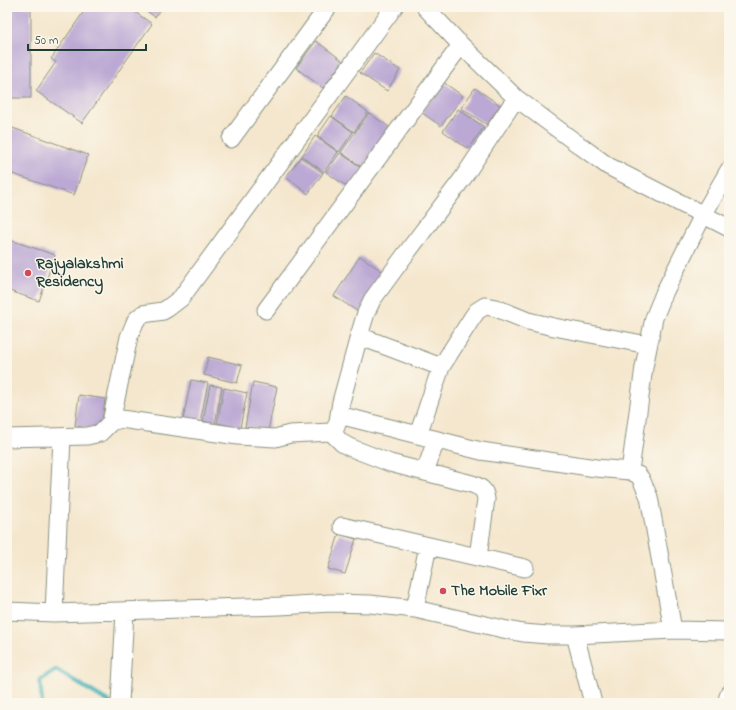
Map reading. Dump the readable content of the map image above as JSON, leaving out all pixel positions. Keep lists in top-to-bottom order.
{
  "places": ["Rajyalakshmi Residency", "The Mobile Fixr"],
  "scale_bar": "50 m"
}
